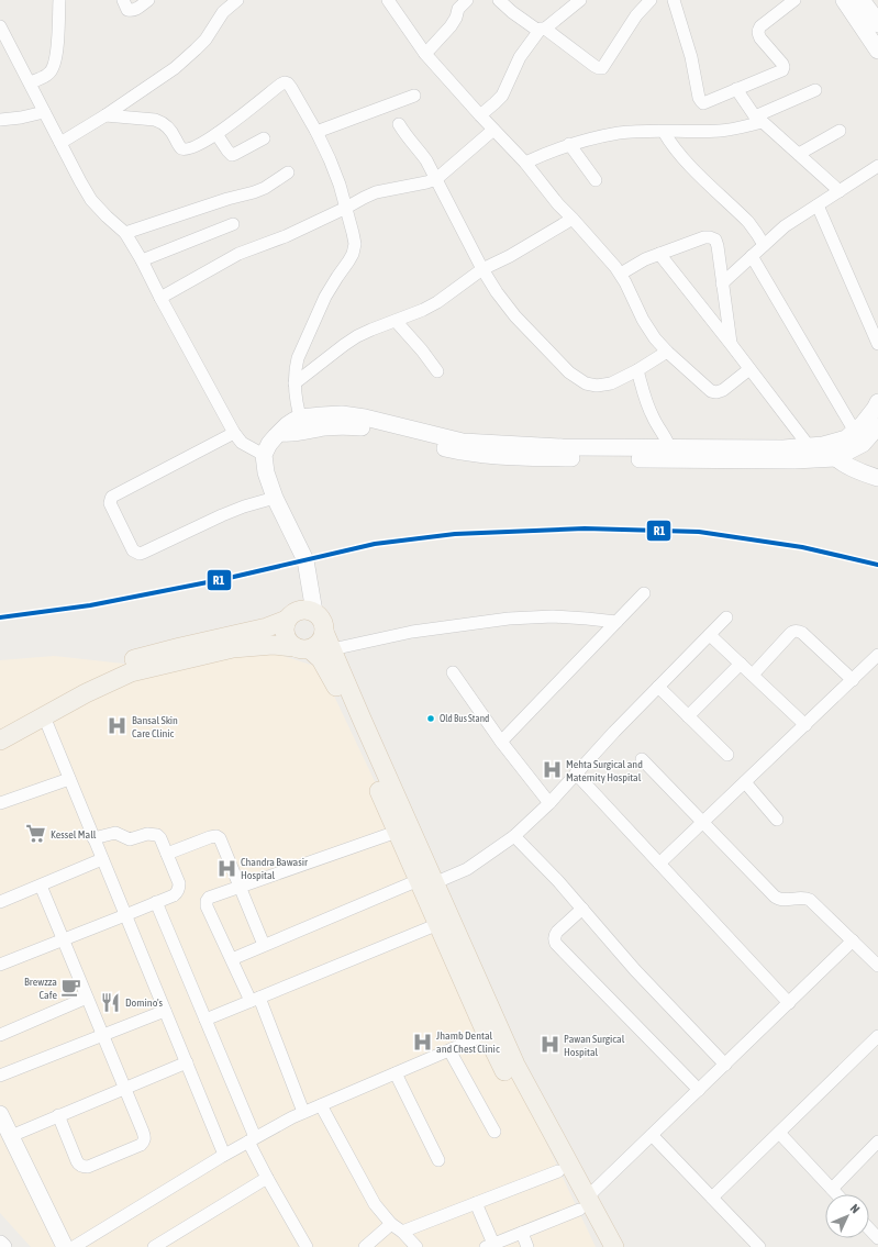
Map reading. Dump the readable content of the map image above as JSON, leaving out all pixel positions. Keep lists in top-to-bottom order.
{
  "places": {
    "other": ["Old Bus Stand"],
    "hospital": [
      "Bansal Skin Care Clinic",
      "Mehta Surgical and Maternity Hospital",
      "Chandra Bawasir Hospital",
      "Jhamb Dental and Chest Clinic",
      "Pawan Surgical Hospital"
    ],
    "supermarket": ["Kessel Mall"],
    "cafe": ["Brewzza Cafe"],
    "restaurant": ["Domino's"]
  },
  "lines": ["transit line R1"],
  "north": "top right"
}
